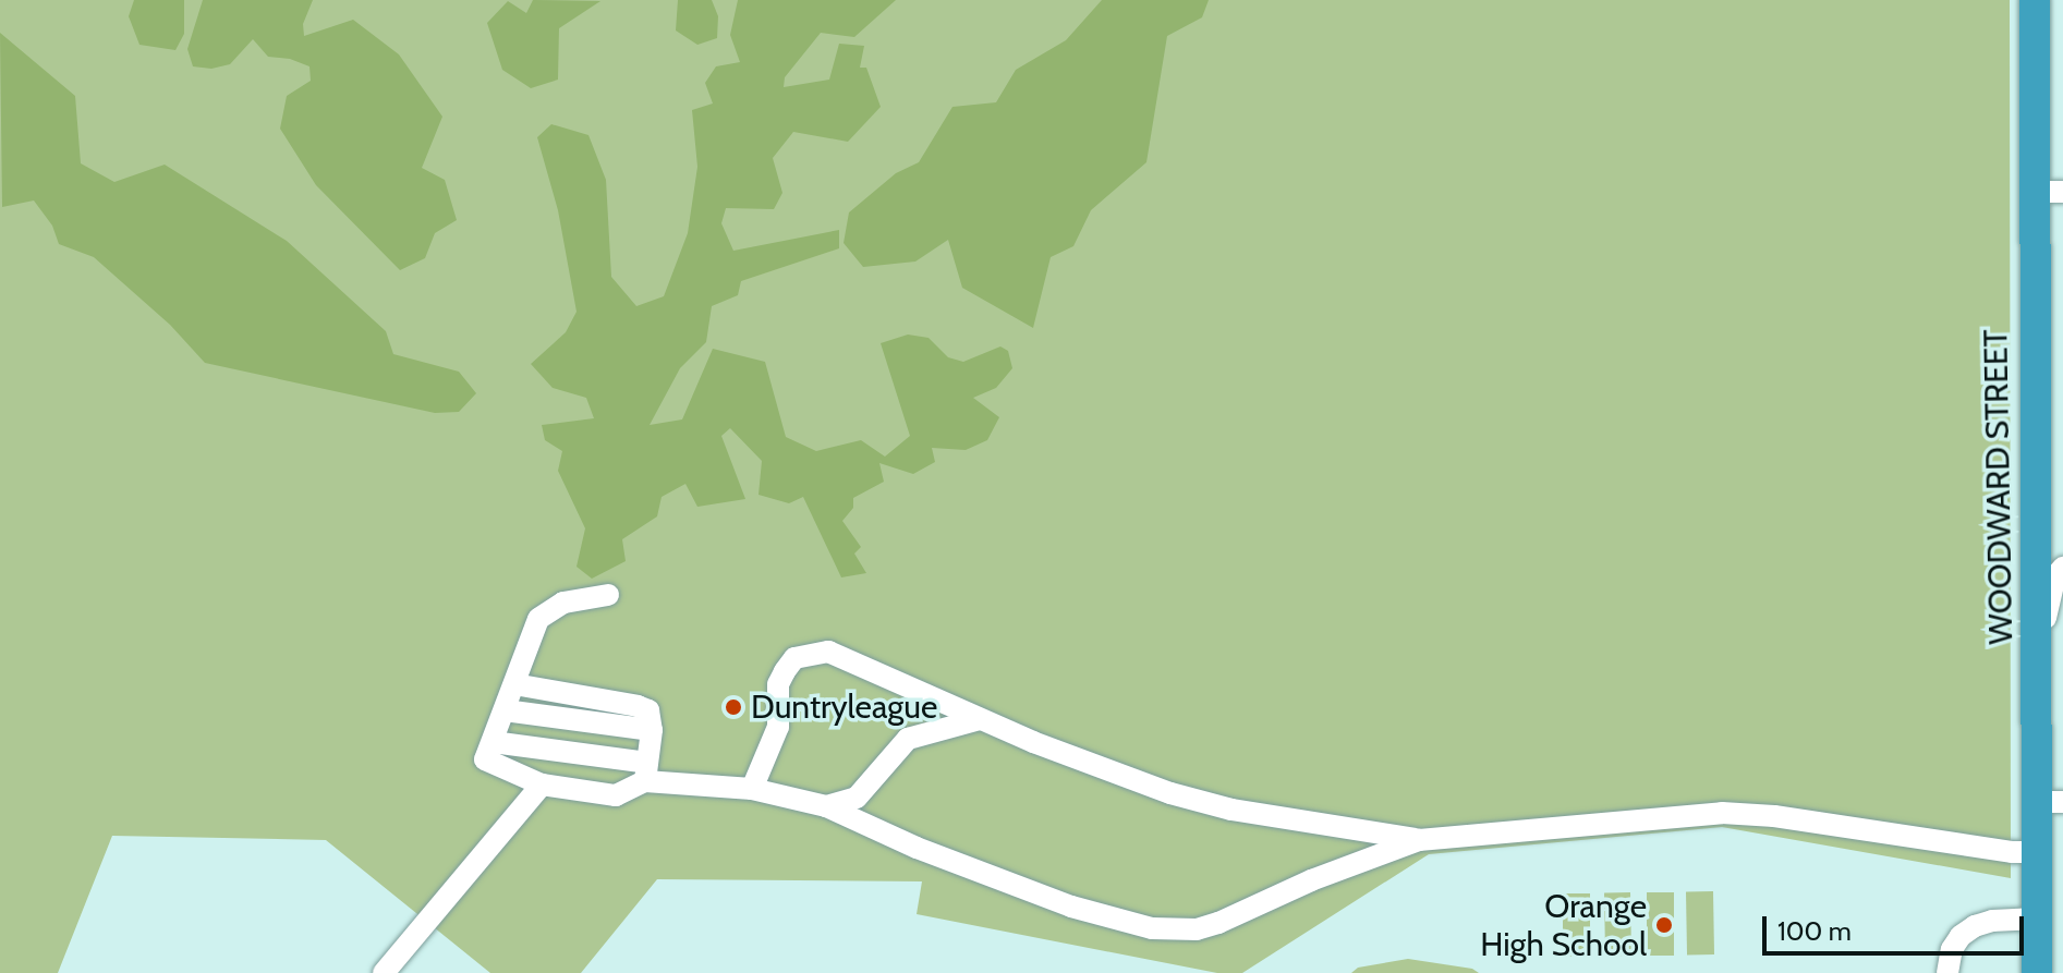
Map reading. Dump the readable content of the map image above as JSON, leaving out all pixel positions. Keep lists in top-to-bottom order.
{
  "streets": {
    "highway": ["WOODWARD STREET"]
  },
  "places": ["Duntryleague", "Orange High School"],
  "scale_bar": "100 m"
}
